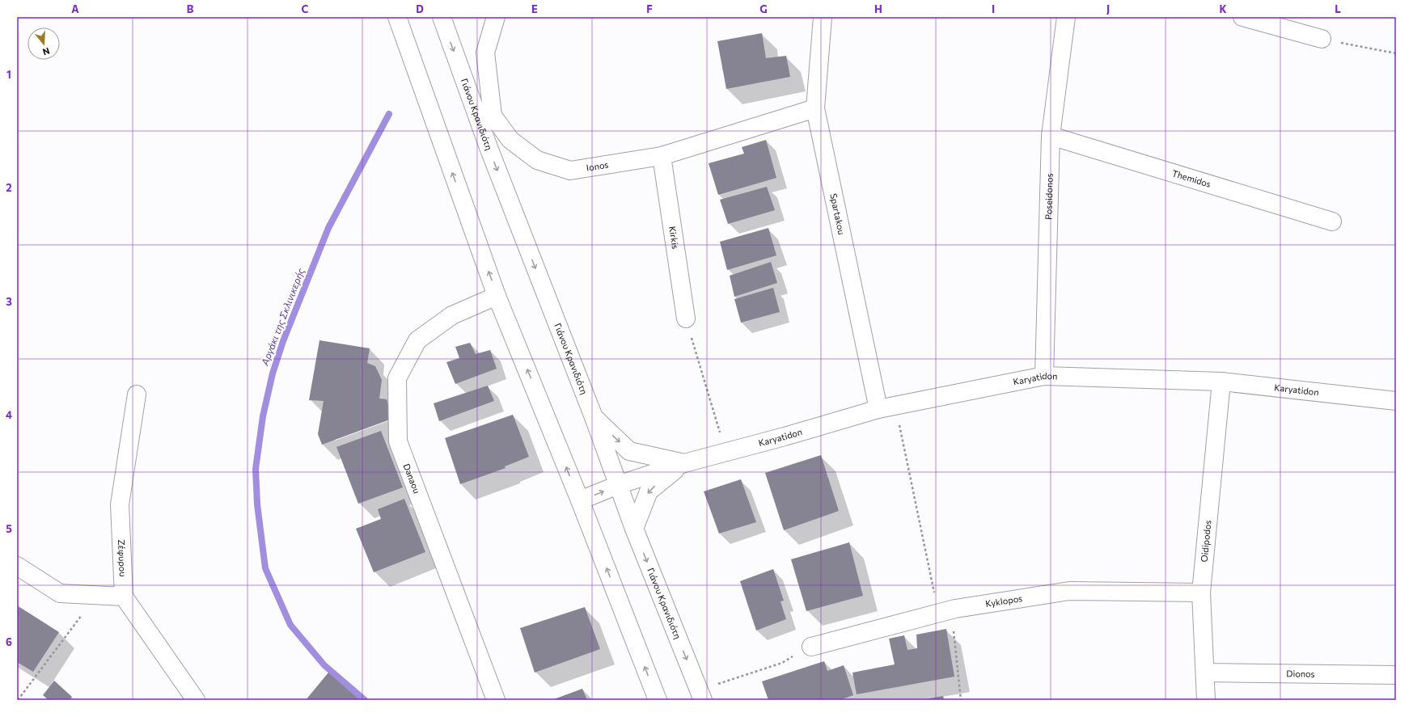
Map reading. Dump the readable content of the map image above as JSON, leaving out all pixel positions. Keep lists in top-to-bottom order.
{
  "streets": {
    "street": [
      "Γιάνου Κρανιδιότη",
      "Ionos",
      "Themidos",
      "Poseidonos",
      "Spartakou",
      "Kirkis",
      "Karyatidon",
      "Danaou",
      "Oidipodos",
      "Ζέφυρου",
      "Kyklopos",
      "Dionos"
    ]
  },
  "crossings": [
    ["Γιάνου Κρανιδιότη", "Karyatidon"],
    ["Ionos", "Spartakou"],
    ["Ionos", "Kirkis"],
    ["Themidos", "Poseidonos"],
    ["Poseidonos", "Karyatidon"],
    ["Spartakou", "Karyatidon"],
    ["Karyatidon", "Oidipodos"],
    ["Oidipodos", "Kyklopos"],
    ["Oidipodos", "Dionos"]
  ],
  "water": ["Αργάκι της Σκλινικερής"],
  "north": "bottom",
  "grid": {
    "columns": [
      "A",
      "B",
      "C",
      "D",
      "E",
      "F",
      "G",
      "H",
      "I",
      "J",
      "K",
      "L"
    ],
    "rows": [
      "1",
      "2",
      "3",
      "4",
      "5",
      "6"
    ]
  }
}
